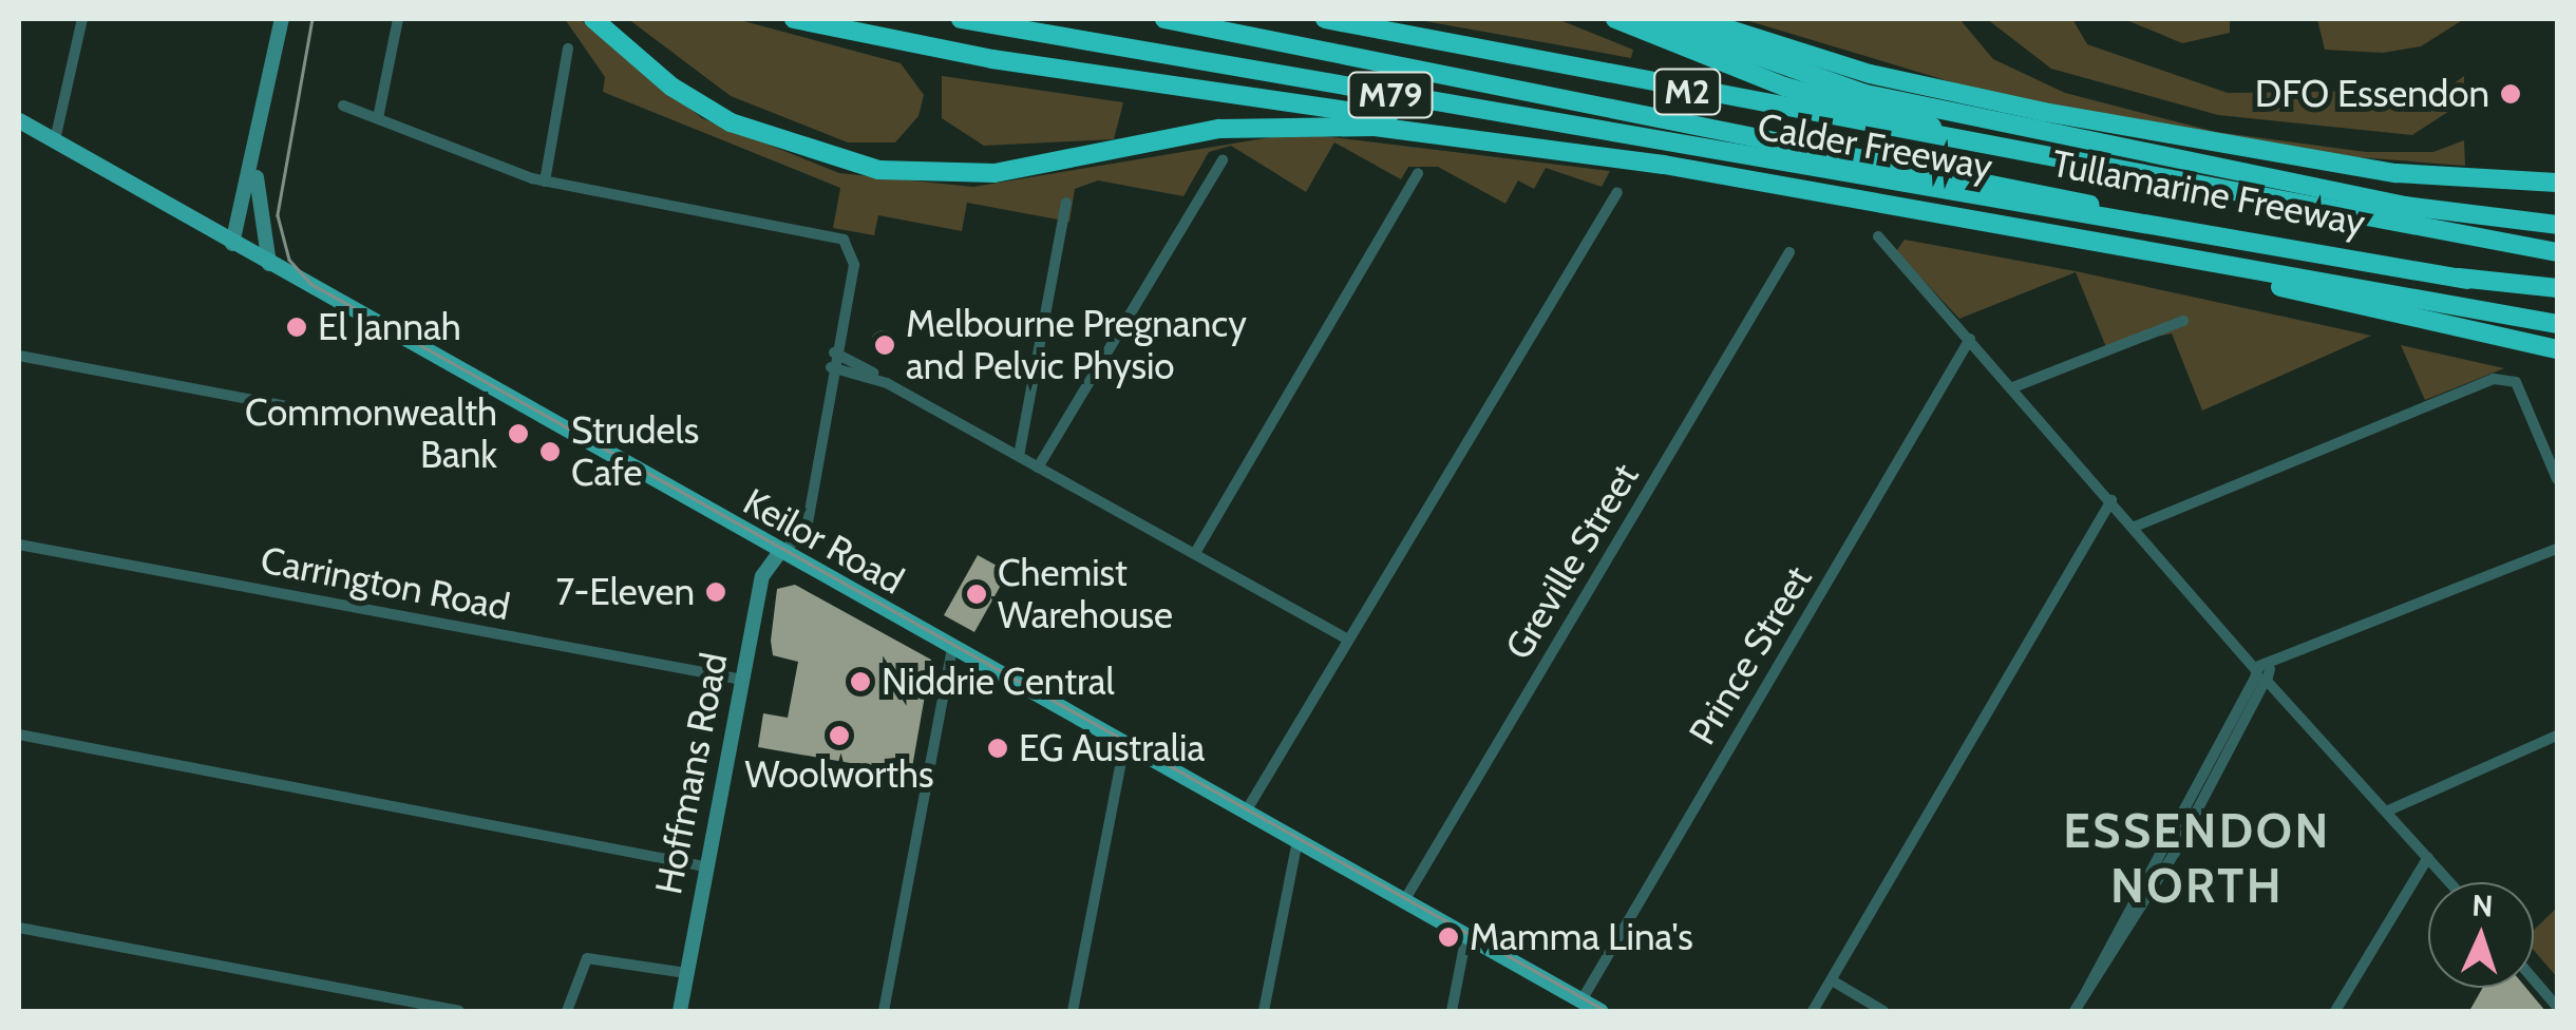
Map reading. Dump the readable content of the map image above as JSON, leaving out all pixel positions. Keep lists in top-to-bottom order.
{
  "streets": {
    "highway": [
      "M2",
      "M79",
      "Calder Freeway",
      "Tullamarine Freeway"
    ],
    "main road": ["Keilor Road", "Hoffmans Road"],
    "street": ["Greville Street", "Carrington Road", "Prince Street"]
  },
  "crossings": [
    ["Calder Freeway", "Tullamarine Freeway"],
    ["Keilor Road", "Greville Street"],
    ["Keilor Road", "Prince Street"],
    ["Keilor Road", "Hoffmans Road"],
    ["Carrington Road", "Hoffmans Road"]
  ],
  "districts": ["ESSENDON NORTH"],
  "places": [
    "DFO Essendon",
    "El Jannah",
    "Melbourne Pregnancy and Pelvic Physio",
    "Commonwealth Bank",
    "Strudels Cafe",
    "7-Eleven",
    "Chemist Warehouse",
    "Niddrie Central",
    "Woolworths",
    "EG Australia",
    "Mamma Lina's"
  ],
  "north": "top"
}
